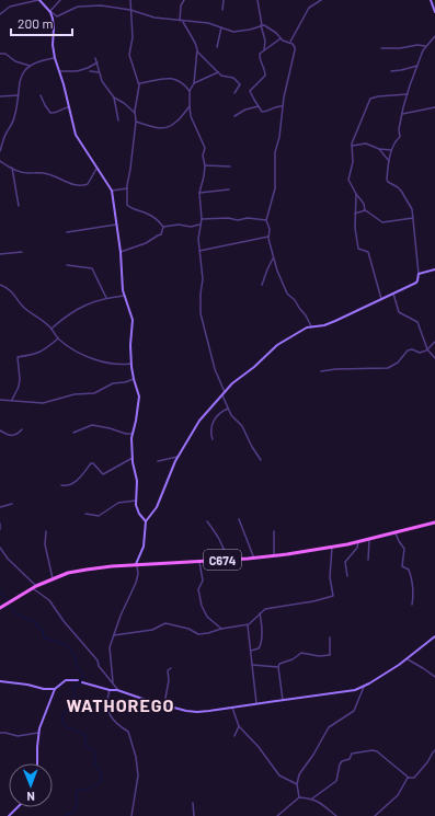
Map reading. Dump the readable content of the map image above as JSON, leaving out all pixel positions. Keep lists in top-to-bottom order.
{
  "streets": {
    "main road": ["C674"]
  },
  "districts": ["WATHOREGO"],
  "scale_bar": "200 m",
  "north": "bottom"
}
